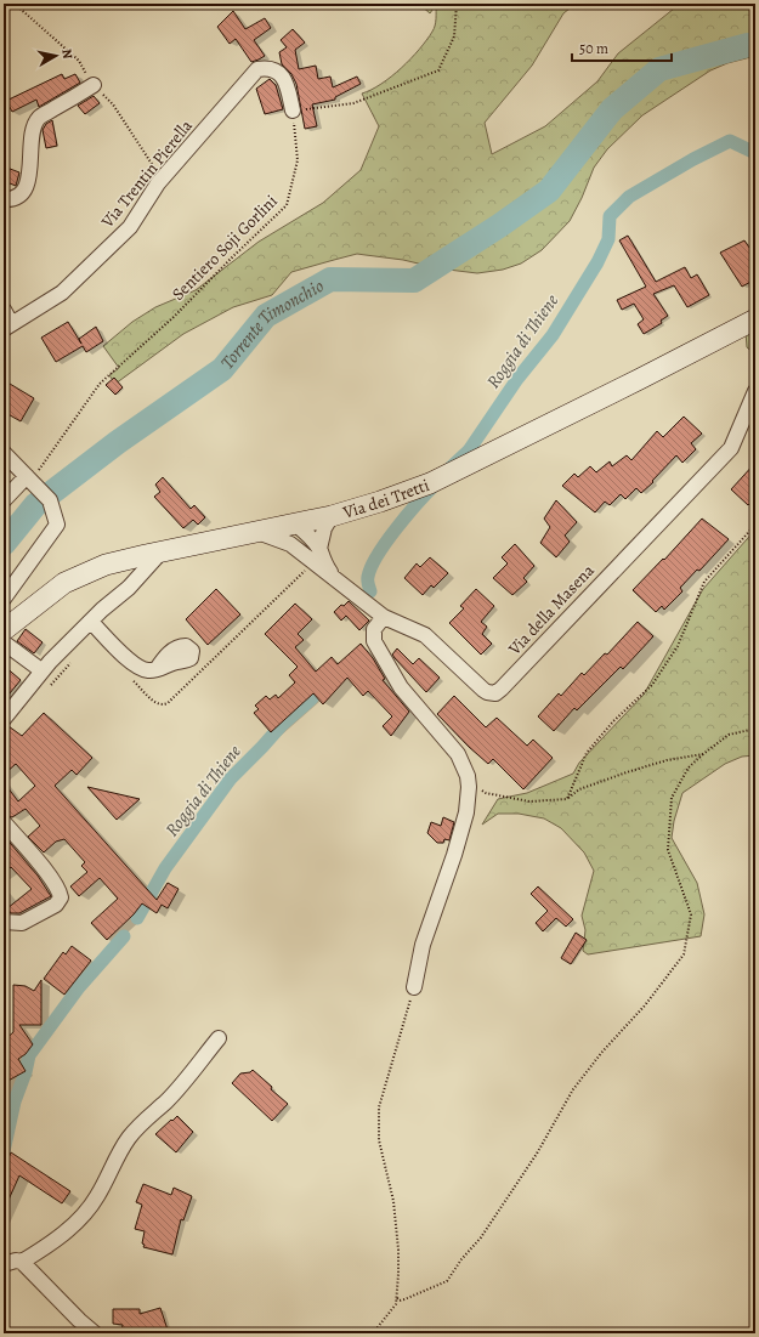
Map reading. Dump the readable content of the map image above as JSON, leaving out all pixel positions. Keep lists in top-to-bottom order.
{
  "streets": {
    "street": ["Via Trentin Pierella", "Via dei Tretti", "Via della Masena"],
    "path": ["Sentiero Soji Gorlini"]
  },
  "crossings": [
    ["Via Trentin Pierella", "Sentiero Soji Gorlini"],
    ["Via dei Tretti", "Via della Masena"]
  ],
  "water": ["Torrente Timonchio", "Roggia di Thiene"],
  "scale_bar": "50 m",
  "north": "right"
}
